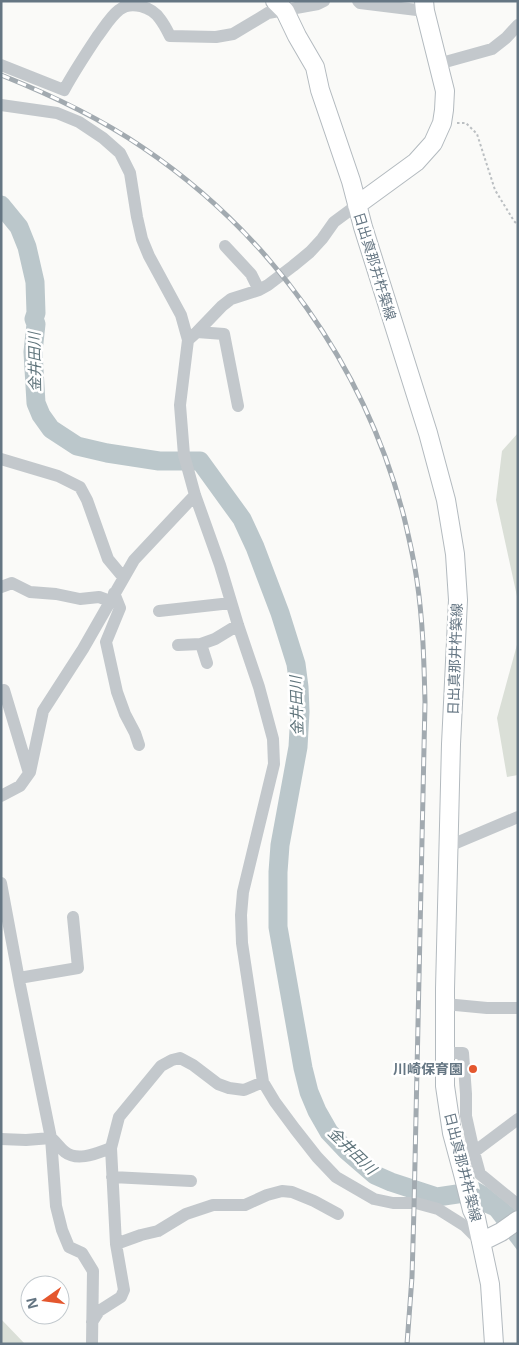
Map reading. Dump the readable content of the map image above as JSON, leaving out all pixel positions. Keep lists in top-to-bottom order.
{
  "streets": {
    "main road": ["日出真那井杵築線"]
  },
  "water": ["金井田川"],
  "places": ["川崎保育園"],
  "north": "left"
}
